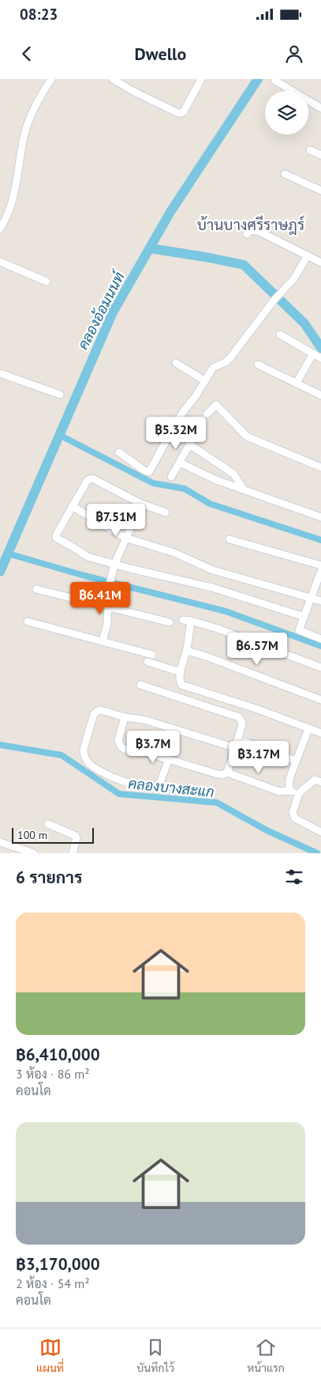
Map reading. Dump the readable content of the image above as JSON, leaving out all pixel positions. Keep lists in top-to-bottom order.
{
  "districts": ["บ้านบางศรีราษฎร์"],
  "water": ["คลองอ้อมนนท์", "คลองบางสะแก"],
  "scale_bar": "100 m",
  "page": {
    "status": "08:23",
    "header": "Dwello",
    "price": [
      "฿5.32M",
      "฿7.51M",
      "฿6.41M",
      "฿6.57M",
      "฿3.7M",
      "฿3.17M"
    ],
    "scale": "100 m",
    "heading": "6 รายการ",
    "list": [
      {
        "name": "฿6,410,000",
        "note": "3 ห้อง · 86 m² · คอนโด"
      },
      {
        "name": "฿3,170,000",
        "note": "2 ห้อง · 54 m² · คอนโด"
      }
    ],
    "tabs": ["แผนที่", "บันทึกไว้", "หน้าแรก"]
  }
}
